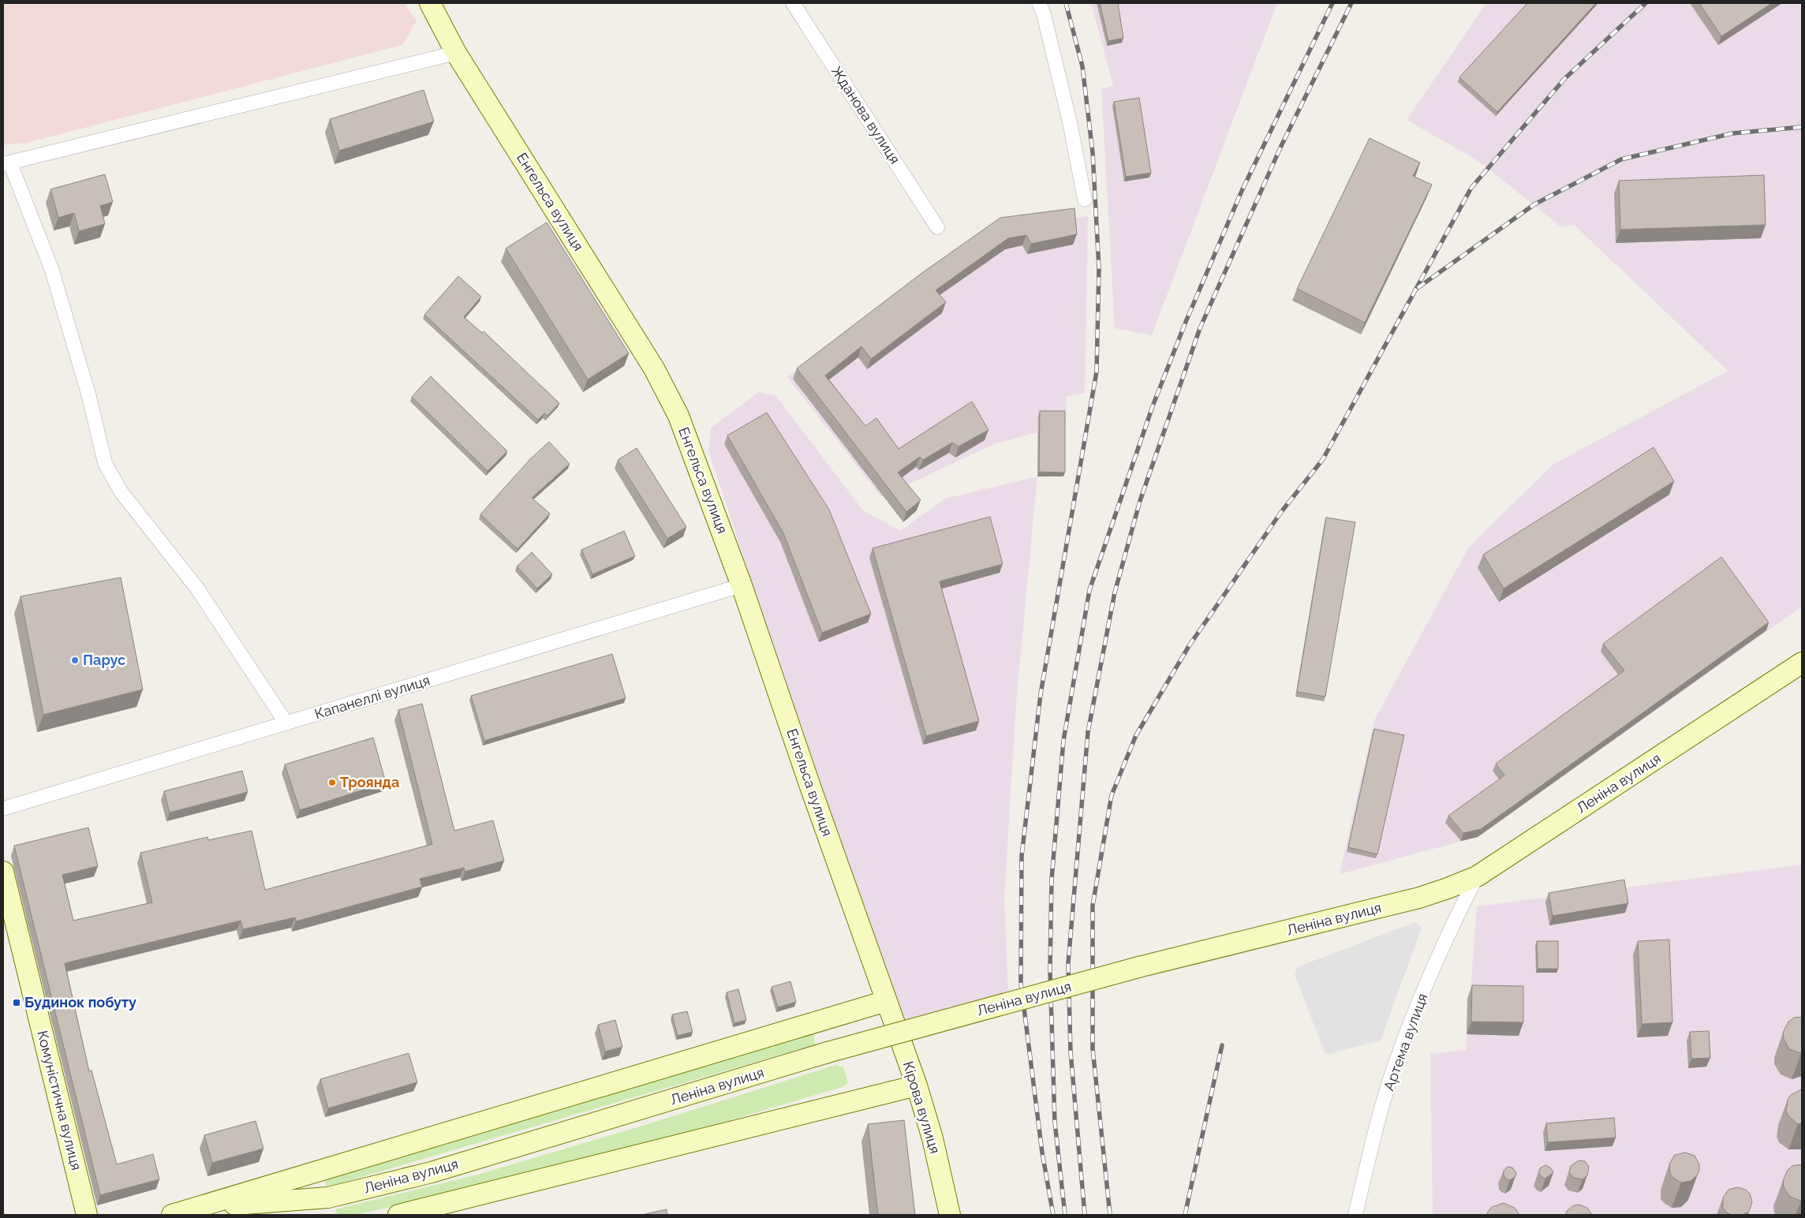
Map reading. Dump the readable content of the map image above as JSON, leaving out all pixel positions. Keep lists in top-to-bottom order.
{
  "streets": {
    "street": [
      "Жданова вулиця",
      "Енгельса вулиця",
      "Капанеллі вулиця",
      "Леніна вулиця",
      "Артема вулиця",
      "Комуністична вулиця",
      "Кірова вулиця"
    ]
  },
  "crossings": [
    ["Енгельса вулиця", "Капанеллі вулиця"],
    ["Енгельса вулиця", "Леніна вулиця"],
    ["Енгельса вулиця", "Кірова вулиця"],
    ["Леніна вулиця", "Артема вулиця"],
    ["Леніна вулиця", "Кірова вулиця"]
  ],
  "places": {
    "other": ["Парус", "Троянда"],
    "transit": ["Будинок побуту"]
  }
}
